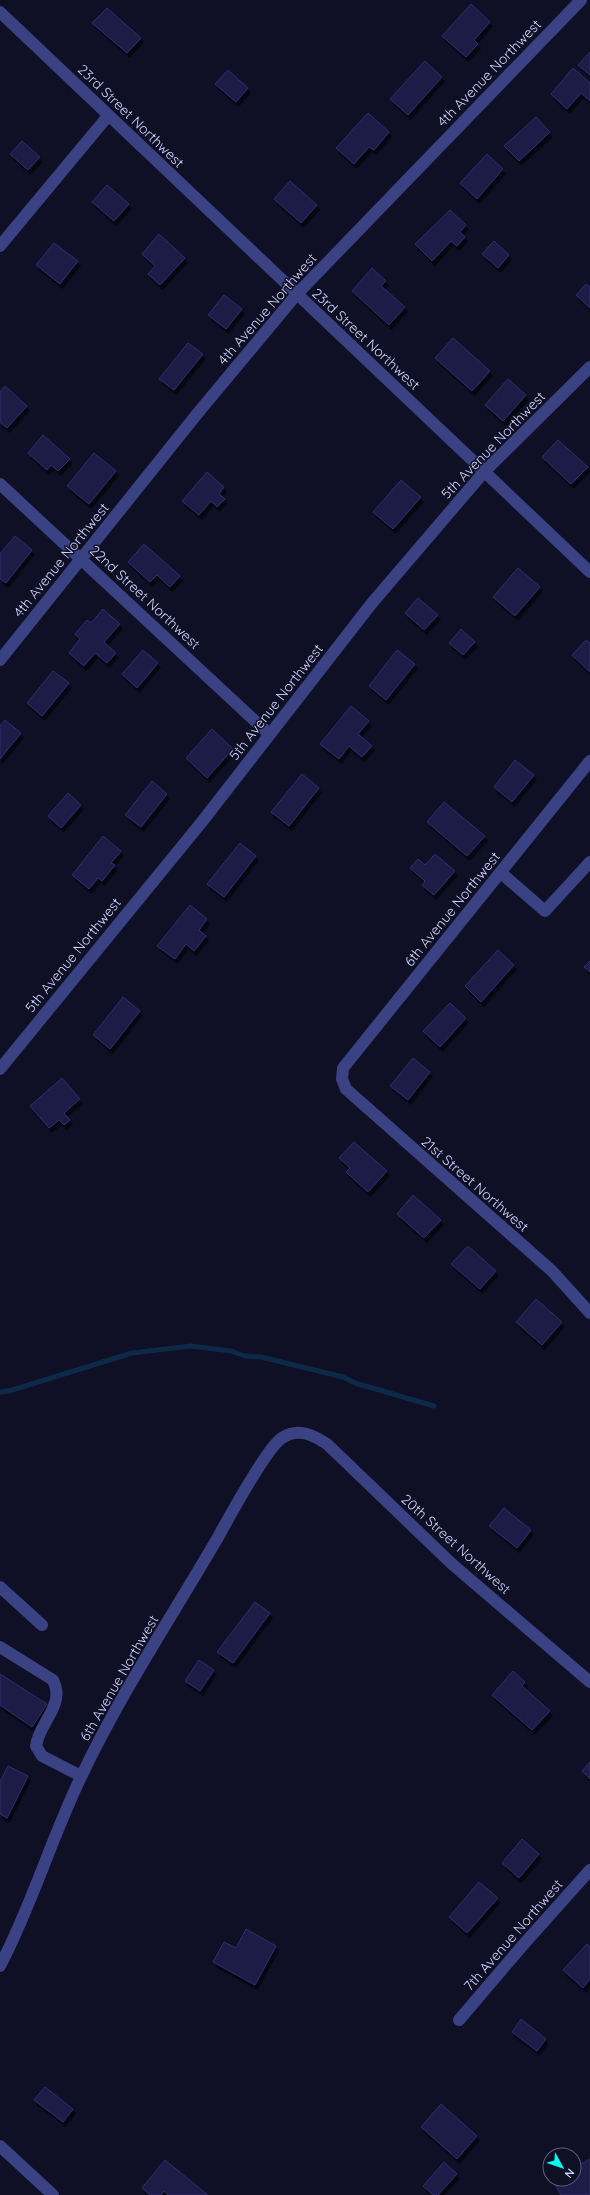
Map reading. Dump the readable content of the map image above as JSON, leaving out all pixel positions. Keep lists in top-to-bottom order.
{
  "streets": {
    "street": [
      "4th Avenue Northwest",
      "23rd Street Northwest",
      "5th Avenue Northwest",
      "22nd Street Northwest",
      "6th Avenue Northwest",
      "21st Street Northwest",
      "20th Street Northwest",
      "7th Avenue Northwest"
    ]
  },
  "crossings": [
    ["4th Avenue Northwest", "23rd Street Northwest"],
    ["4th Avenue Northwest", "22nd Street Northwest"],
    ["23rd Street Northwest", "5th Avenue Northwest"],
    ["5th Avenue Northwest", "22nd Street Northwest"],
    ["6th Avenue Northwest", "21st Street Northwest"],
    ["6th Avenue Northwest", "20th Street Northwest"]
  ],
  "north": "bottom right"
}
